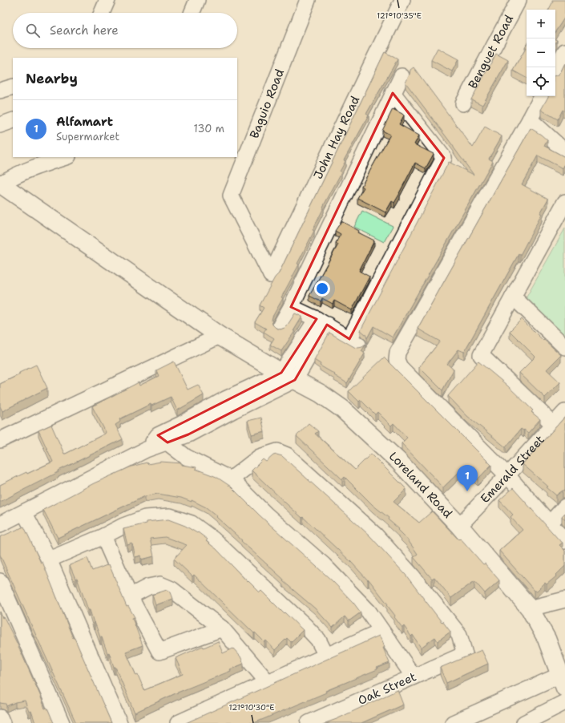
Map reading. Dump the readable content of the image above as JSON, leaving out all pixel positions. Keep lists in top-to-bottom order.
{
  "streets": {
    "street": [
      "Benguet Road",
      "Baguio Road",
      "John Hay Road",
      "Emerald Street",
      "Loreland Road",
      "Oak Street"
    ]
  },
  "crossings": [
    ["Baguio Road", "John Hay Road"],
    ["Emerald Street", "Loreland Road"]
  ],
  "page": {
    "map_buttons": ["+", "−"],
    "search": "Search here",
    "heading": "Nearby",
    "list": [
      {
        "mark": "1",
        "name": "Alfamart",
        "note": "Supermarket",
        "value": "130 m"
      }
    ],
    "pins": "1"
  },
  "coordinates": ["121°10'35\"E", "121°10'30\"E"]
}
